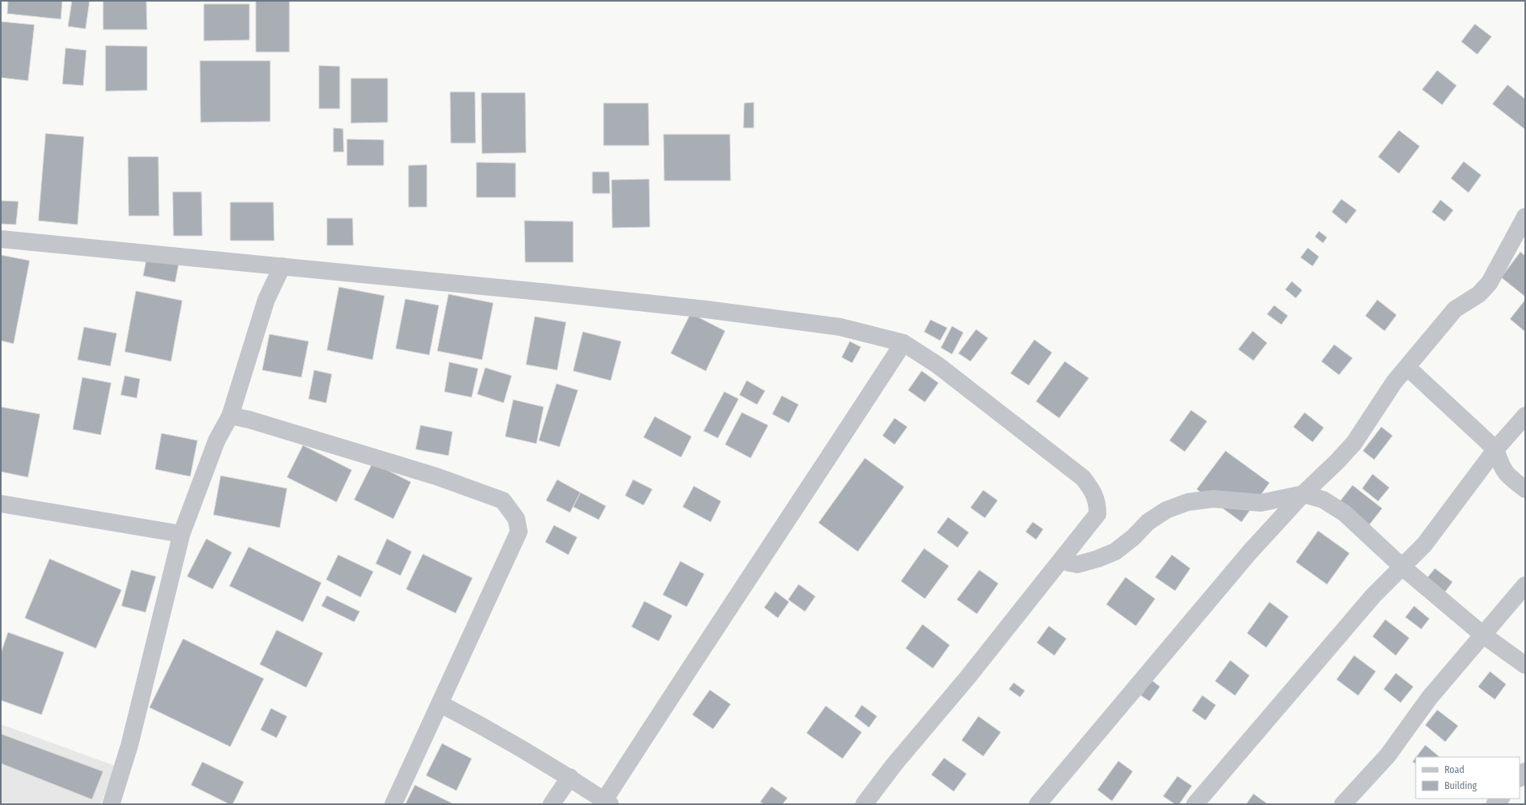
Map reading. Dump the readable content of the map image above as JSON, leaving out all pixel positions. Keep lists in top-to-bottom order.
{
  "legend": ["Road", "Building"]
}
